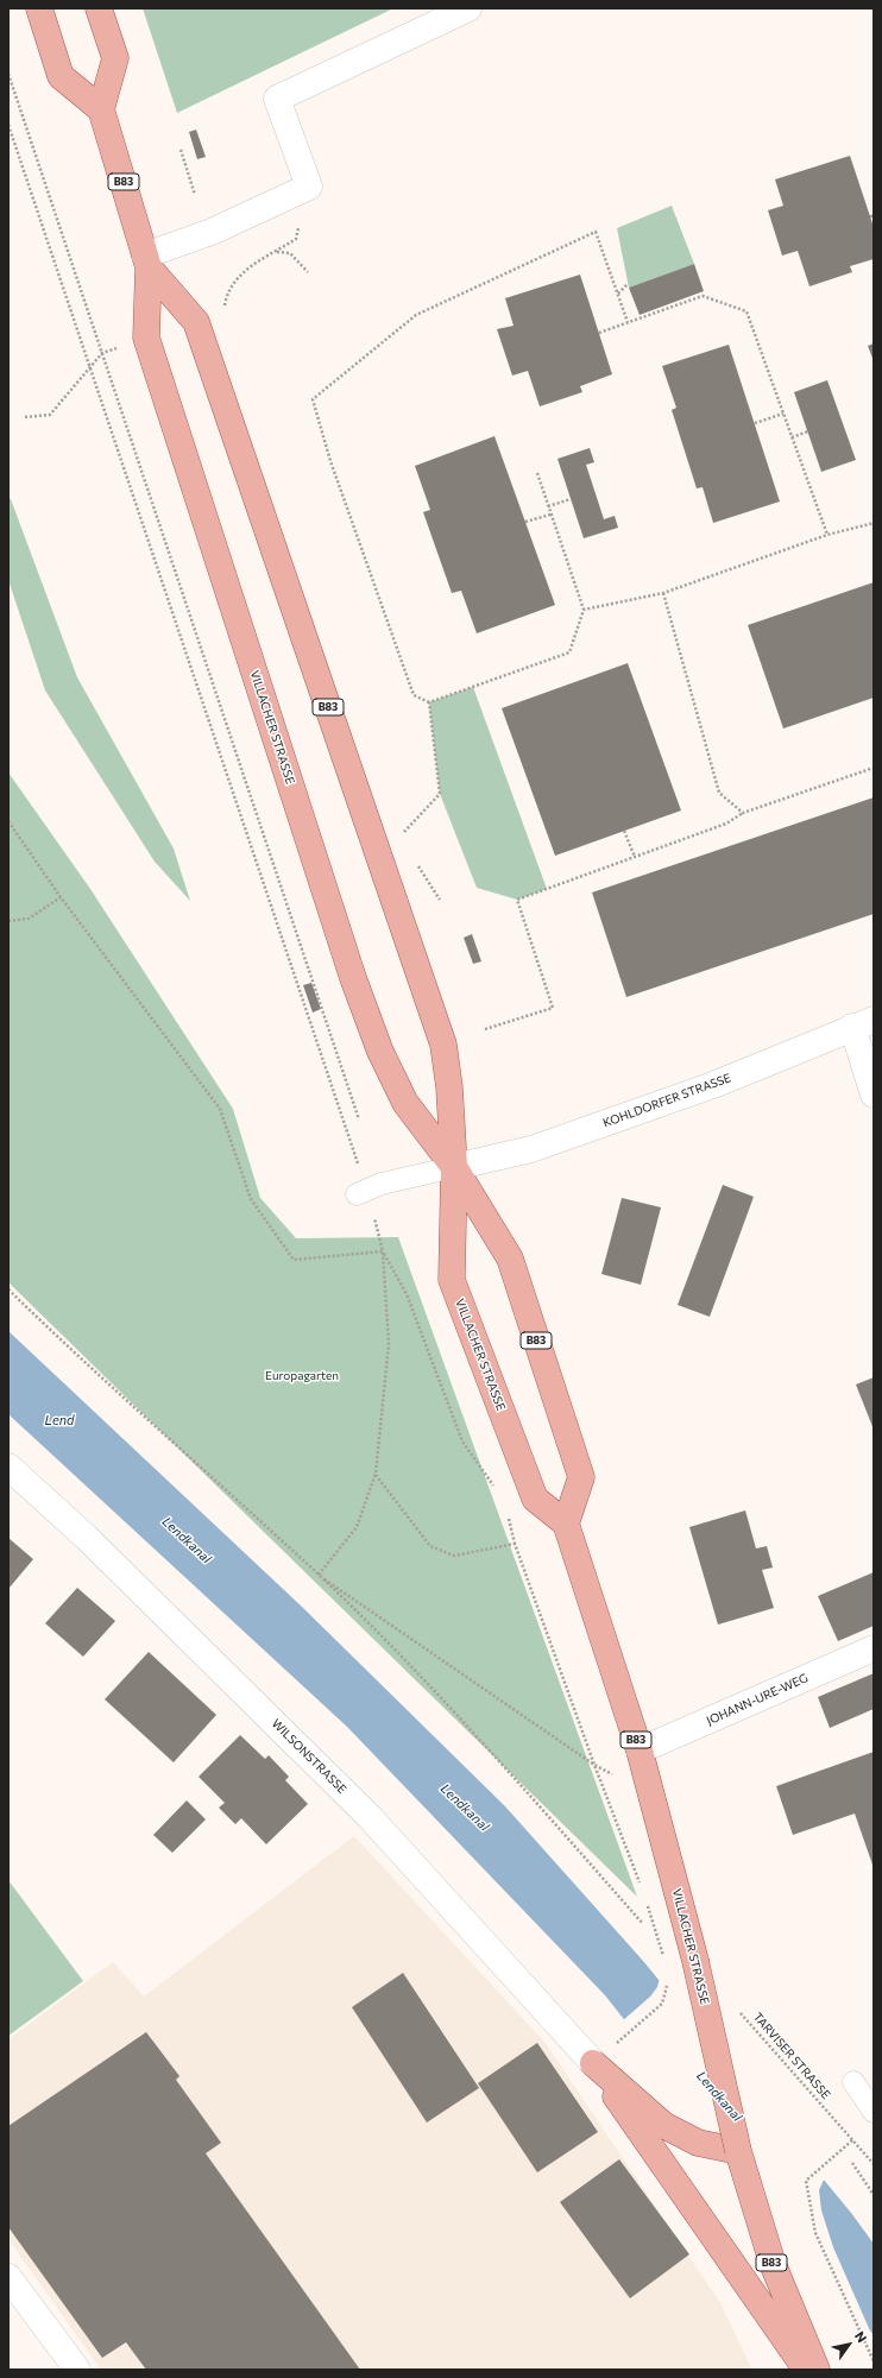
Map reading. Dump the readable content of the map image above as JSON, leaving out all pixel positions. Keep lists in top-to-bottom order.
{
  "streets": {
    "main road": ["B83", "VILLACHER STRASSE"],
    "street": ["KOHLDORFER STRASSE", "JOHANN-URE-WEG", "WILSONSTRASSE"],
    "path": ["TARVISER STRASSE"]
  },
  "crossings": [
    ["VILLACHER STRASSE", "KOHLDORFER STRASSE"],
    ["VILLACHER STRASSE", "JOHANN-URE-WEG"]
  ],
  "water": ["Lend", "Lendkanal"],
  "parks": ["Europagarten"],
  "north": "top right"
}
